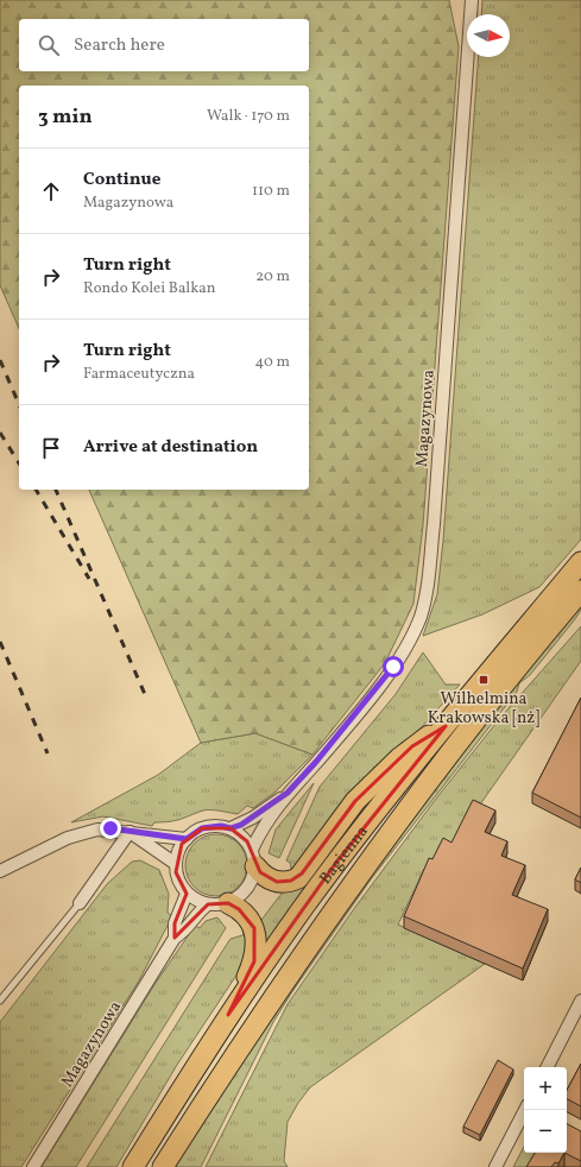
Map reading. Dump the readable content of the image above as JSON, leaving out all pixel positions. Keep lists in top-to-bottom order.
{
  "streets": {
    "main road": ["Bagienna"],
    "street": ["Magazynowa"]
  },
  "places": {
    "transit": ["Wilhelmina Krakowska [nż]"]
  },
  "north": "right",
  "page": {
    "search": "Search here",
    "heading": ["3 min", "Walk · 170 m"],
    "list": [
      ["Continue", "Magazynowa", "110 m"],
      ["Turn right", "Rondo Kolei Balkan", "20 m"],
      ["Turn right", "Farmaceutyczna", "40 m"],
      "Arrive at destination"
    ],
    "map_buttons": ["+", "−"]
  }
}
